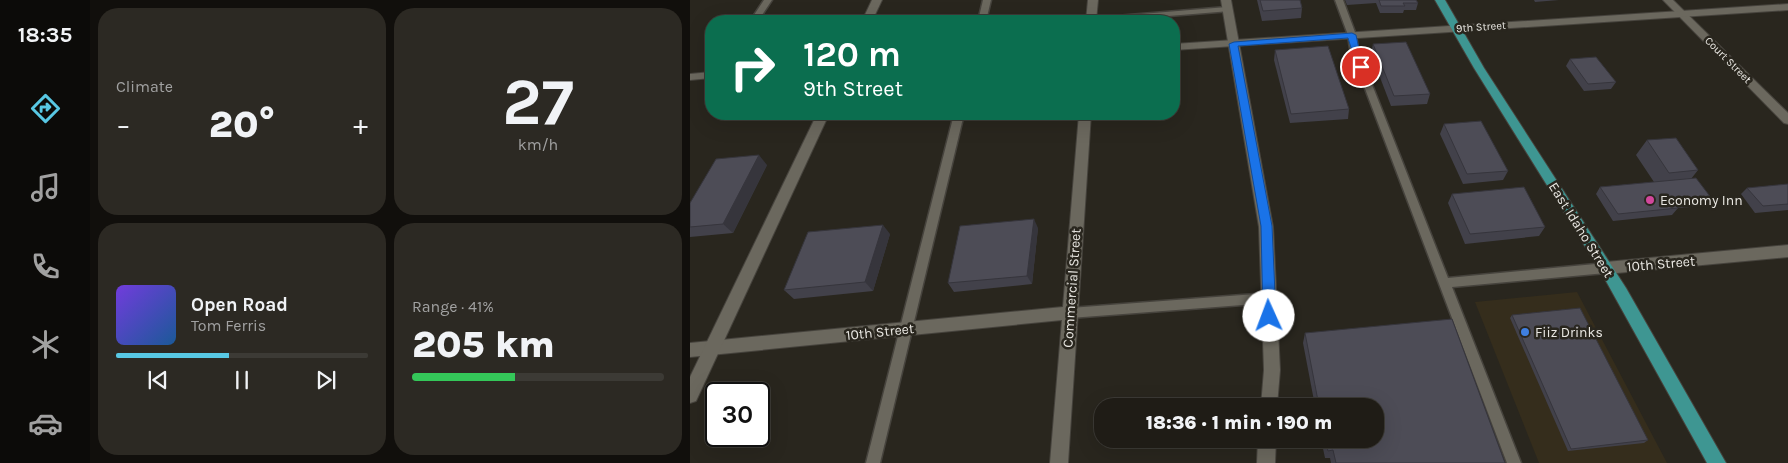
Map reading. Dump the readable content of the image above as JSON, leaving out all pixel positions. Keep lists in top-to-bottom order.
{
  "streets": {
    "main road": ["East Idaho Street"],
    "street": [
      "9th Street",
      "Court Street",
      "10th Street",
      "Commercial Street"
    ]
  },
  "crossings": [
    ["9th Street", "Court Street"],
    ["9th Street", "East Idaho Street"],
    ["East Idaho Street", "10th Street"],
    ["10th Street", "Commercial Street"]
  ],
  "places": ["Economy Inn", "Fiiz Drinks"],
  "page": {
    "tabs": "18:35",
    "tile": [
      "Climate",
      ["27", "km/h"],
      ["Range · 41%", "205 km"]
    ],
    "turn": ["120 m", "9th Street"],
    "heat": ["−", "20°", "+"],
    "song": ["Open Road", "Tom Ferris"],
    "limit": "30",
    "trip": "18:36 · 1 min · 190 m"
  }
}
